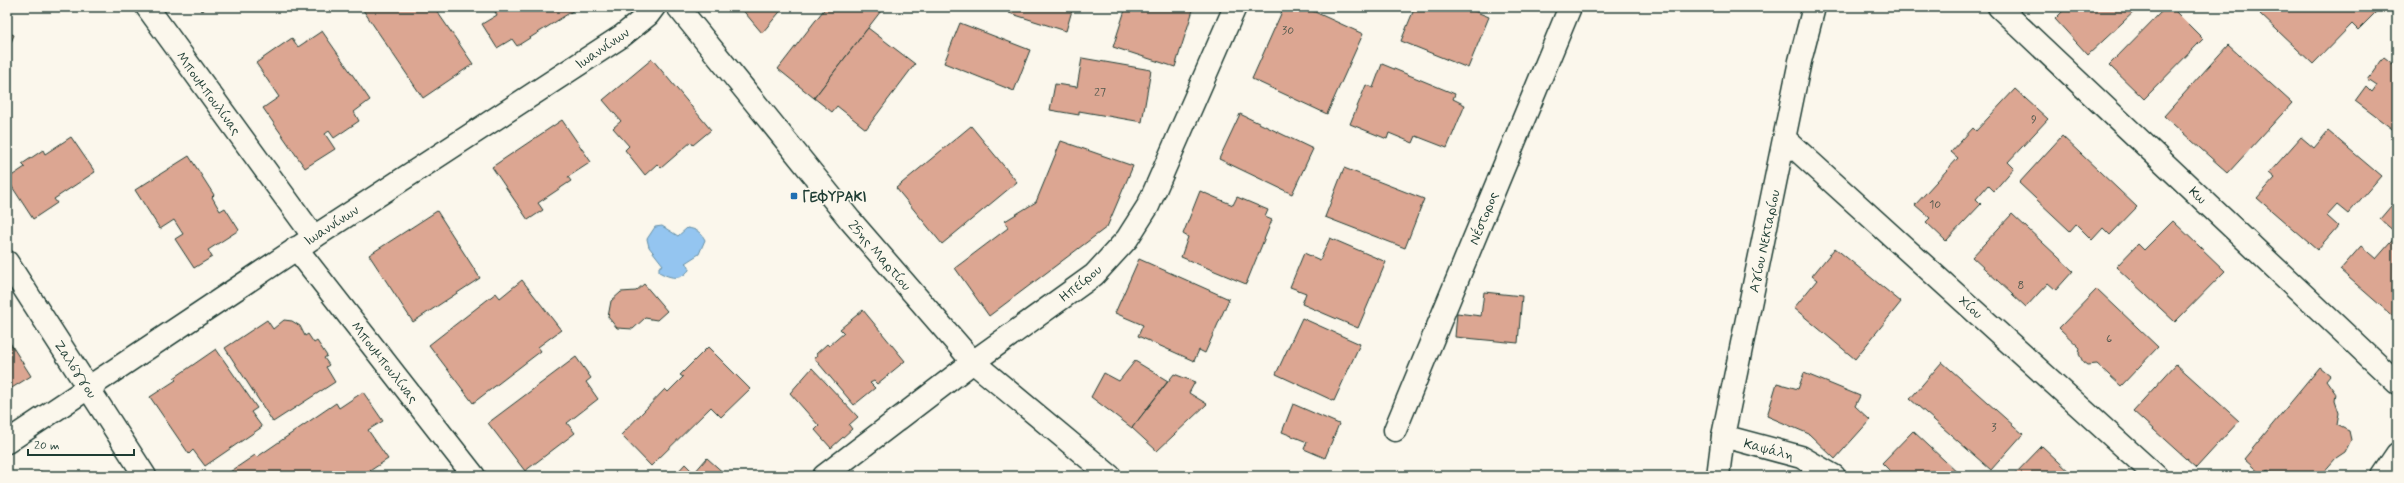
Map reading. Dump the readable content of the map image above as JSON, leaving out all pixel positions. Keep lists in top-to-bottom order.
{
  "streets": {
    "street": [
      "Ιωαννίνων",
      "Μπουμπουλίνας",
      "Κω",
      "Νέστορος",
      "Αγίου Νεκταρίου",
      "25ης Μαρτίου",
      "Ηπείρου",
      "Χίου",
      "Ζαλόγγου",
      "Καψάλη"
    ]
  },
  "crossings": [
    ["Ιωαννίνων", "Μπουμπουλίνας"],
    ["Ιωαννίνων", "Ζαλόγγου"],
    ["Αγίου Νεκταρίου", "Χίου"],
    ["Αγίου Νεκταρίου", "Καψάλη"],
    ["25ης Μαρτίου", "Ηπείρου"]
  ],
  "places": {
    "transit": ["ΓΕΦΥΡΑΚΙ"]
  },
  "house_numbers": [
    "30",
    "27",
    "9",
    "10",
    "8",
    "6",
    "3"
  ],
  "scale_bar": "20 m"
}
